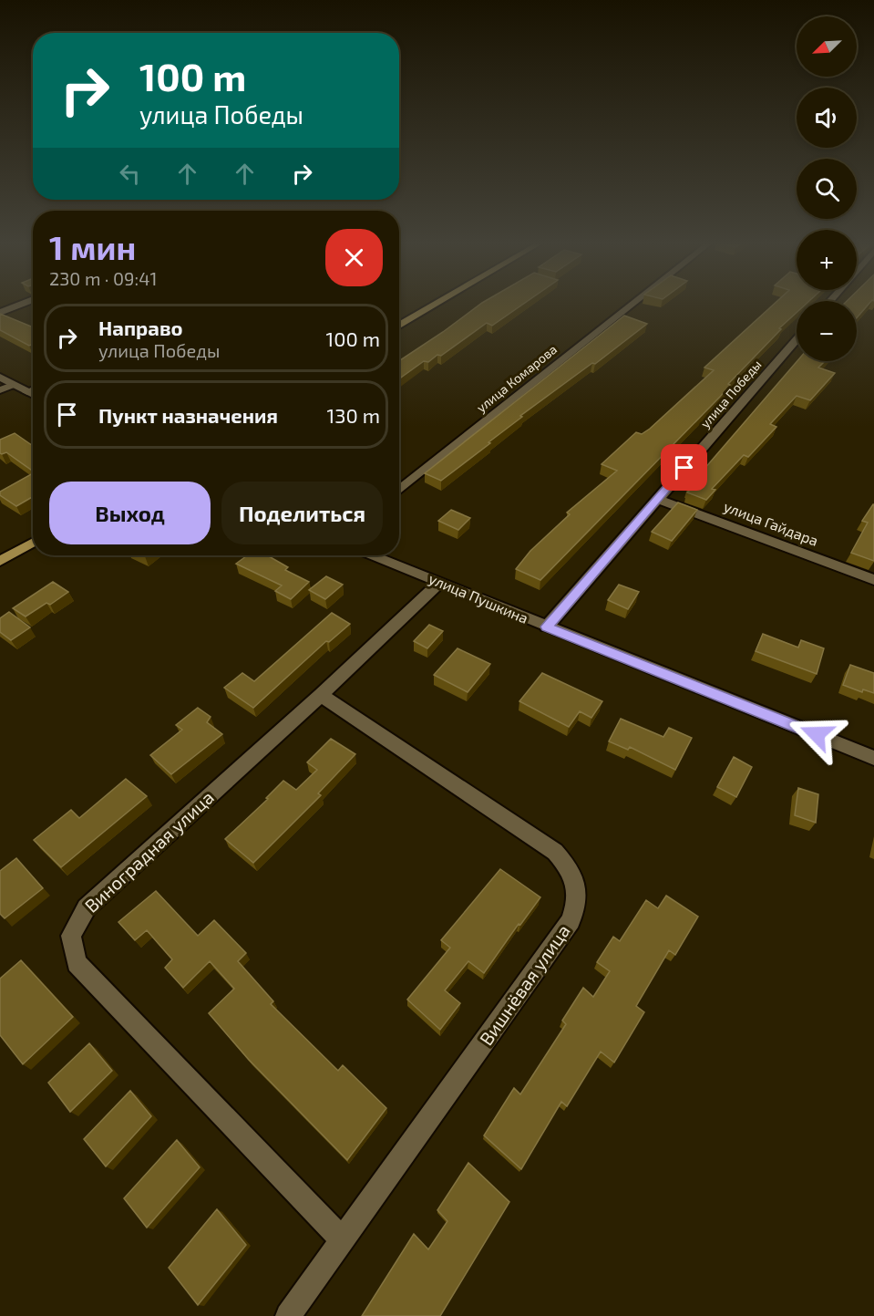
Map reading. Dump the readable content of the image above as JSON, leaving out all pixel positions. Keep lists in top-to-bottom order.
{
  "streets": {
    "street": [
      "улица Комарова",
      "улица Победы",
      "улица Гайдара",
      "улица Пушкина",
      "Виноградная улица",
      "Вишнёвая улица"
    ]
  },
  "crossings": [
    ["улица Победы", "улица Гайдара"],
    ["улица Победы", "улица Пушкина"],
    ["улица Пушкина", "Виноградная улица"],
    ["Виноградная улица", "Вишнёвая улица"]
  ],
  "north": "bottom left",
  "page": {
    "map_buttons": ["+", "−"],
    "turn": ["100 m", "улица Победы"],
    "heading": ["1 мин", "230 m · 09:41"],
    "list": [
      {
        "name": "Направо",
        "note": "улица Победы",
        "value": "100 m"
      },
      {
        "name": "Пункт назначения",
        "value": "130 m"
      }
    ],
    "buttons": ["Выход", "Поделиться"]
  }
}
